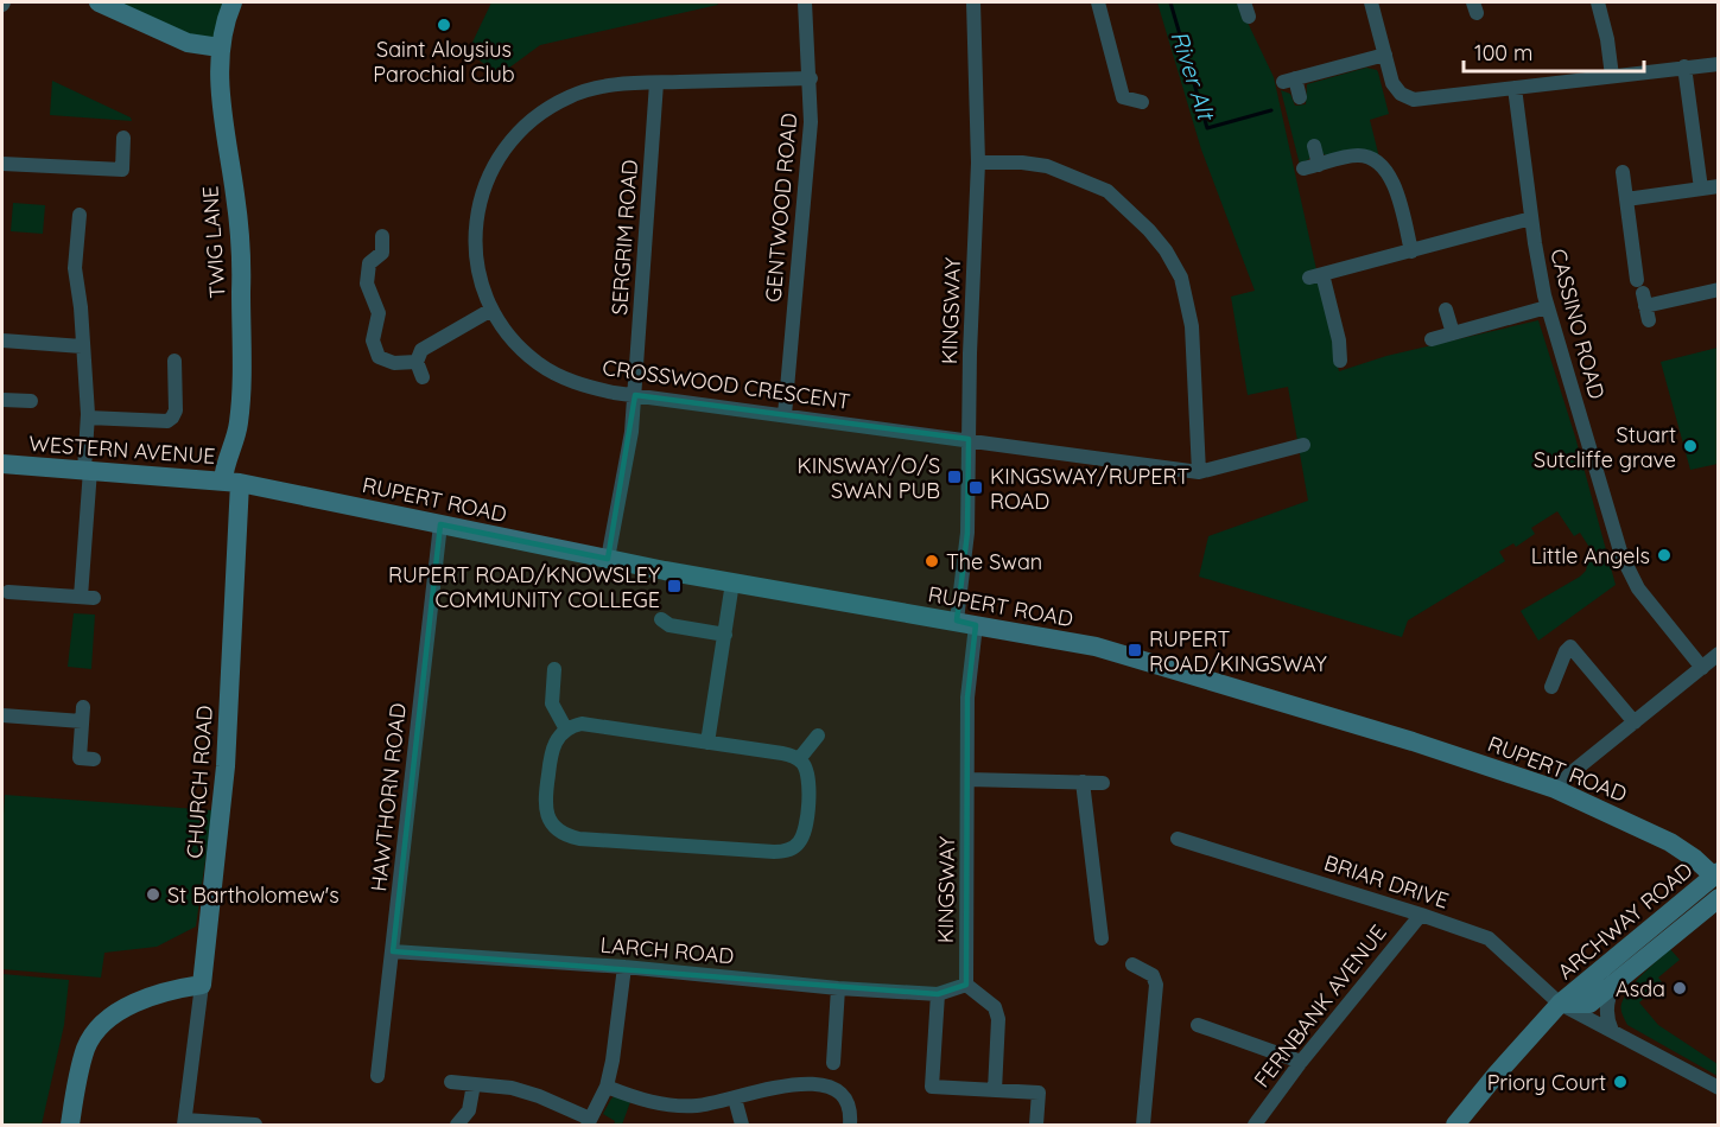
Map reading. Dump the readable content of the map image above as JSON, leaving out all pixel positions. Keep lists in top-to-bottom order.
{
  "streets": {
    "street": [
      "GENTWOOD ROAD",
      "SERGRIM ROAD",
      "TWIG LANE",
      "KINGSWAY",
      "CASSINO ROAD",
      "CROSSWOOD CRESCENT",
      "WESTERN AVENUE",
      "RUPERT ROAD",
      "CHURCH ROAD",
      "HAWTHORN ROAD",
      "BRIAR DRIVE",
      "ARCHWAY ROAD",
      "LARCH ROAD",
      "FERNBANK AVENUE"
    ]
  },
  "crossings": [
    ["GENTWOOD ROAD", "CROSSWOOD CRESCENT"],
    ["SERGRIM ROAD", "CROSSWOOD CRESCENT"],
    ["SERGRIM ROAD", "RUPERT ROAD"],
    ["TWIG LANE", "WESTERN AVENUE"],
    ["TWIG LANE", "RUPERT ROAD"],
    ["TWIG LANE", "CHURCH ROAD"],
    ["KINGSWAY", "CROSSWOOD CRESCENT"],
    ["KINGSWAY", "RUPERT ROAD"],
    ["WESTERN AVENUE", "RUPERT ROAD"],
    ["WESTERN AVENUE", "CHURCH ROAD"],
    ["RUPERT ROAD", "CHURCH ROAD"],
    ["RUPERT ROAD", "HAWTHORN ROAD"],
    ["RUPERT ROAD", "ARCHWAY ROAD"],
    ["HAWTHORN ROAD", "LARCH ROAD"],
    ["BRIAR DRIVE", "ARCHWAY ROAD"],
    ["BRIAR DRIVE", "FERNBANK AVENUE"]
  ],
  "water": ["River Alt"],
  "places": {
    "other": [
      "Saint Aloysius Parochial Club",
      "Stuart Sutcliffe grave",
      "Little Angels",
      "The Swan",
      "St Bartholomew's",
      "Asda",
      "Priory Court"
    ],
    "transit": [
      "KINSWAY/O/S SWAN PUB",
      "KINGSWAY/RUPERT ROAD",
      "RUPERT ROAD/KNOWSLEY COMMUNITY COLLEGE",
      "RUPERT ROAD/KINGSWAY"
    ]
  },
  "scale_bar": "100 m"
}
